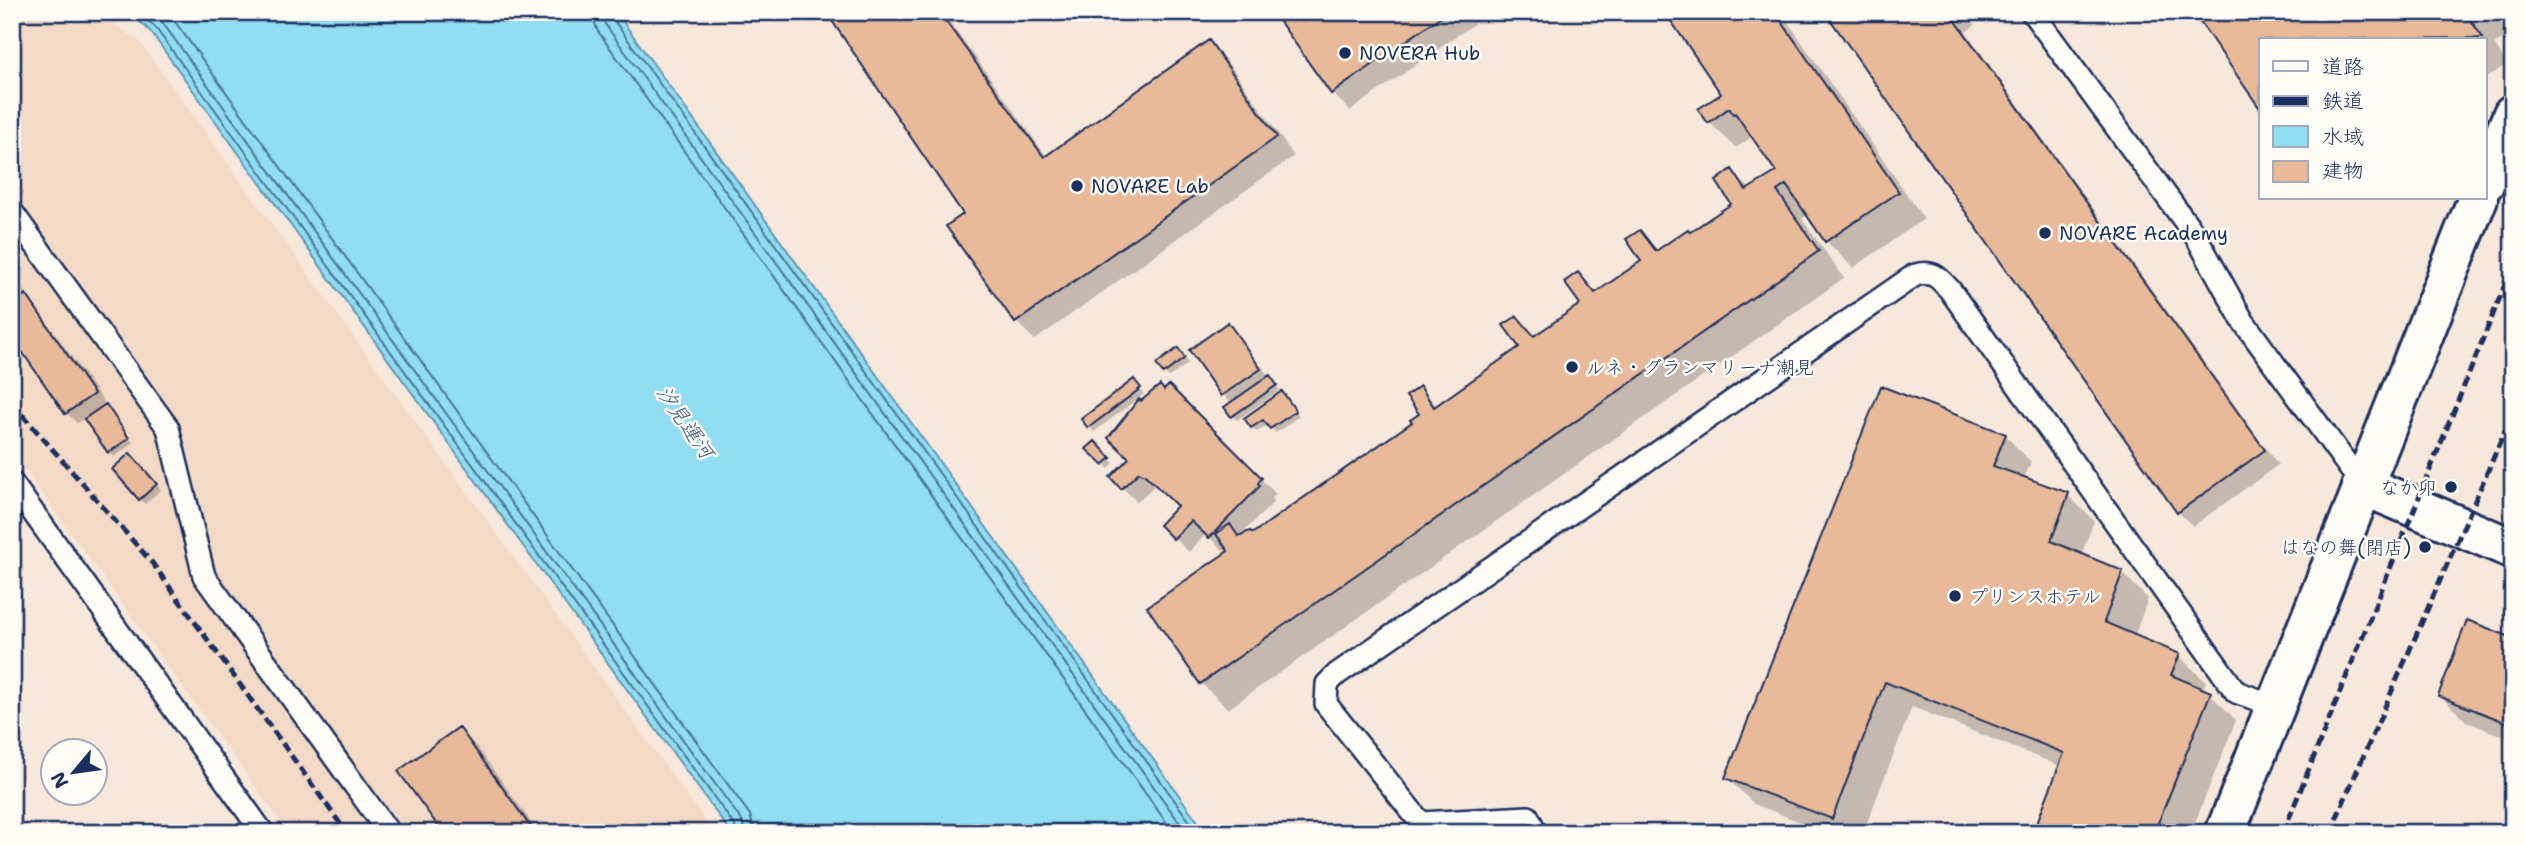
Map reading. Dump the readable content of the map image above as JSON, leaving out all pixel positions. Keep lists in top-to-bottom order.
{
  "water": ["汐見運河"],
  "places": [
    "NOVERA Hub",
    "NOVARE Lab",
    "NOVARE Academy",
    "ルネ・グランマリーナ潮見",
    "なか卯",
    "はなの舞(閉店)",
    "プリンスホテル"
  ],
  "legend": [
    "道路",
    "鉄道",
    "水域",
    "建物"
  ],
  "north": "bottom left"
}
